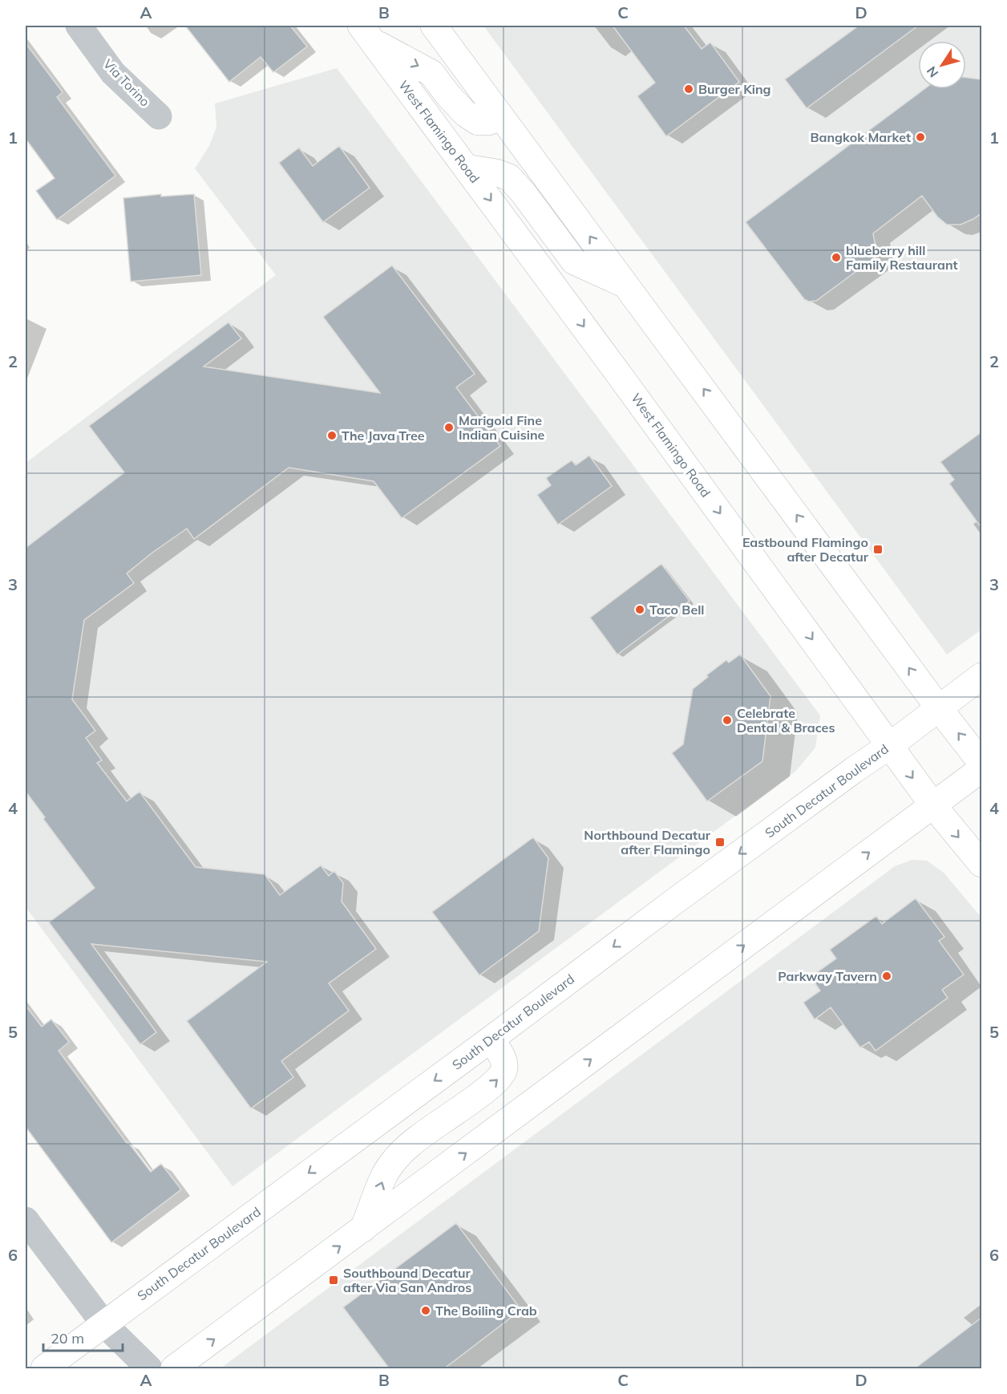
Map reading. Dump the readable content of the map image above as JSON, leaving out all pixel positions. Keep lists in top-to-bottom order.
{
  "streets": {
    "main road": ["West Flamingo Road", "South Decatur Boulevard"],
    "street": ["Via Torino"]
  },
  "crossings": [
    ["West Flamingo Road", "South Decatur Boulevard"]
  ],
  "places": {
    "other": [
      "Burger King",
      "Bangkok Market",
      "blueberry hill Family Restaurant",
      "Marigold Fine Indian Cuisine",
      "The Java Tree",
      "Taco Bell",
      "Celebrate Dental & Braces",
      "Parkway Tavern",
      "The Boiling Crab"
    ],
    "transit": ["Eastbound Flamingo after Decatur", "Northbound Decatur after Flamingo", "Southbound Decatur after Via San Andros"]
  },
  "scale_bar": "20 m",
  "north": "bottom left",
  "grid": {
    "columns": [
      "A",
      "B",
      "C",
      "D"
    ],
    "rows": [
      "1",
      "2",
      "3",
      "4",
      "5",
      "6"
    ]
  }
}
